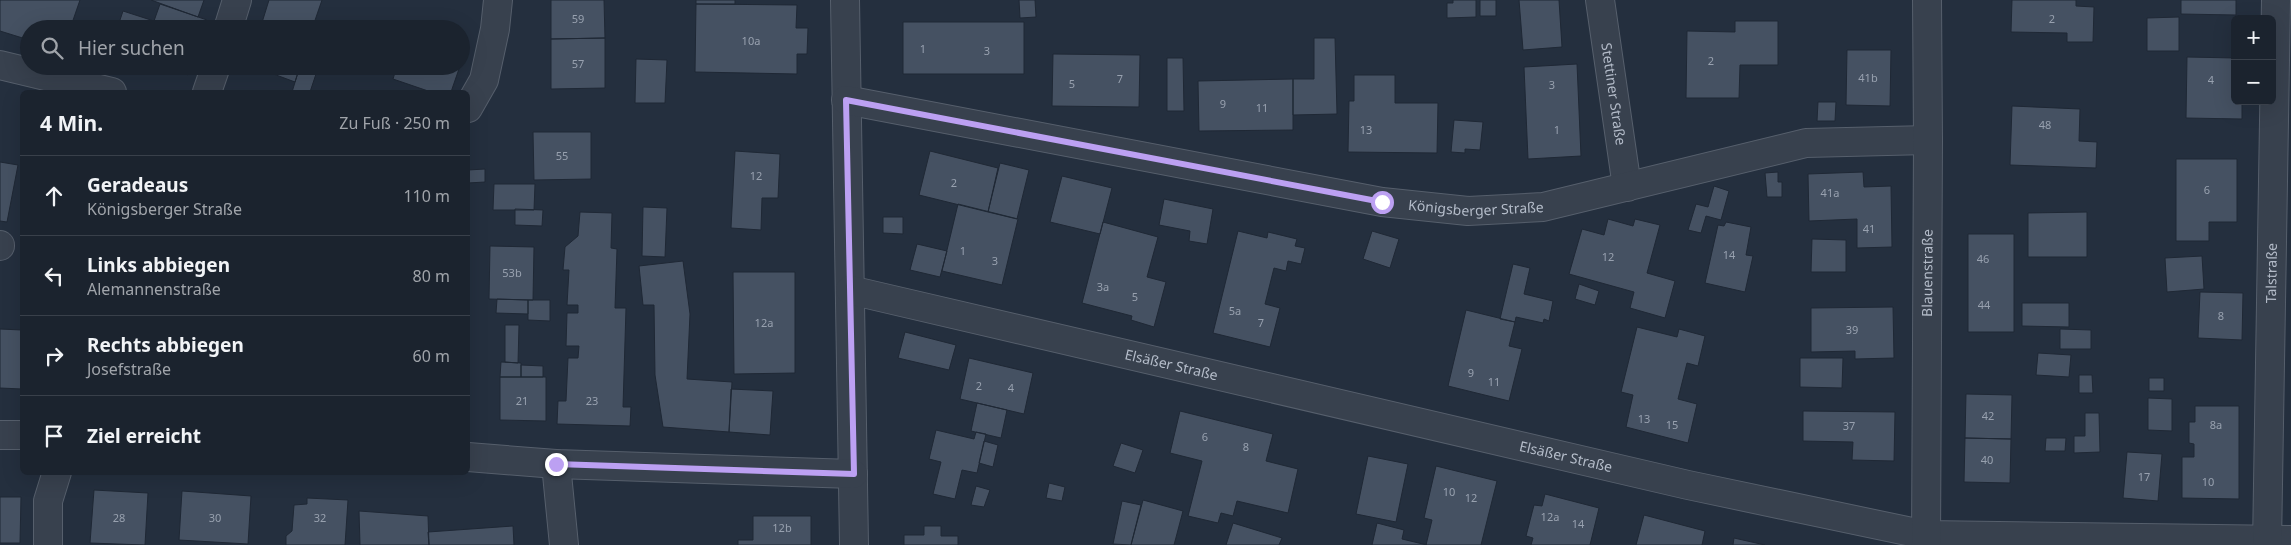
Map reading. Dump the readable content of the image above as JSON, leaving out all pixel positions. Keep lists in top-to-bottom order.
{
  "streets": {
    "street": [
      "Stettiner Straße",
      "Königsberger Straße",
      "Blauenstraße",
      "Talstraße",
      "Elsäßer Straße"
    ]
  },
  "crossings": [
    ["Stettiner Straße", "Königsberger Straße"],
    ["Königsberger Straße", "Blauenstraße"],
    ["Blauenstraße", "Elsäßer Straße"],
    ["Talstraße", "Elsäßer Straße"]
  ],
  "house_numbers": [
    "59",
    "2",
    "10a",
    "1",
    "3",
    "2",
    "57",
    "41b",
    "7",
    "4",
    "5",
    "3",
    "9",
    "11",
    "48",
    "13",
    "1",
    "55",
    "12",
    "2",
    "6",
    "41a",
    "41",
    "1",
    "14",
    "12",
    "46",
    "3",
    "53b",
    "3a",
    "5",
    "44",
    "5a",
    "8",
    "12a",
    "7",
    "39",
    "9",
    "11",
    "2",
    "4",
    "21",
    "23",
    "42",
    "13",
    "15",
    "8a",
    "37",
    "6",
    "8",
    "40",
    "17",
    "10",
    "10",
    "12",
    "12a",
    "28",
    "30",
    "32",
    "14",
    "12b"
  ],
  "page": {
    "map_buttons": ["+", "−"],
    "search": "Hier suchen",
    "heading": ["4 Min.", "Zu Fuß · 250 m"],
    "list": [
      ["Geradeaus", "Königsberger Straße", "110 m"],
      ["Links abbiegen", "Alemannenstraße", "80 m"],
      ["Rechts abbiegen", "Josefstraße", "60 m"],
      "Ziel erreicht"
    ]
  }
}
